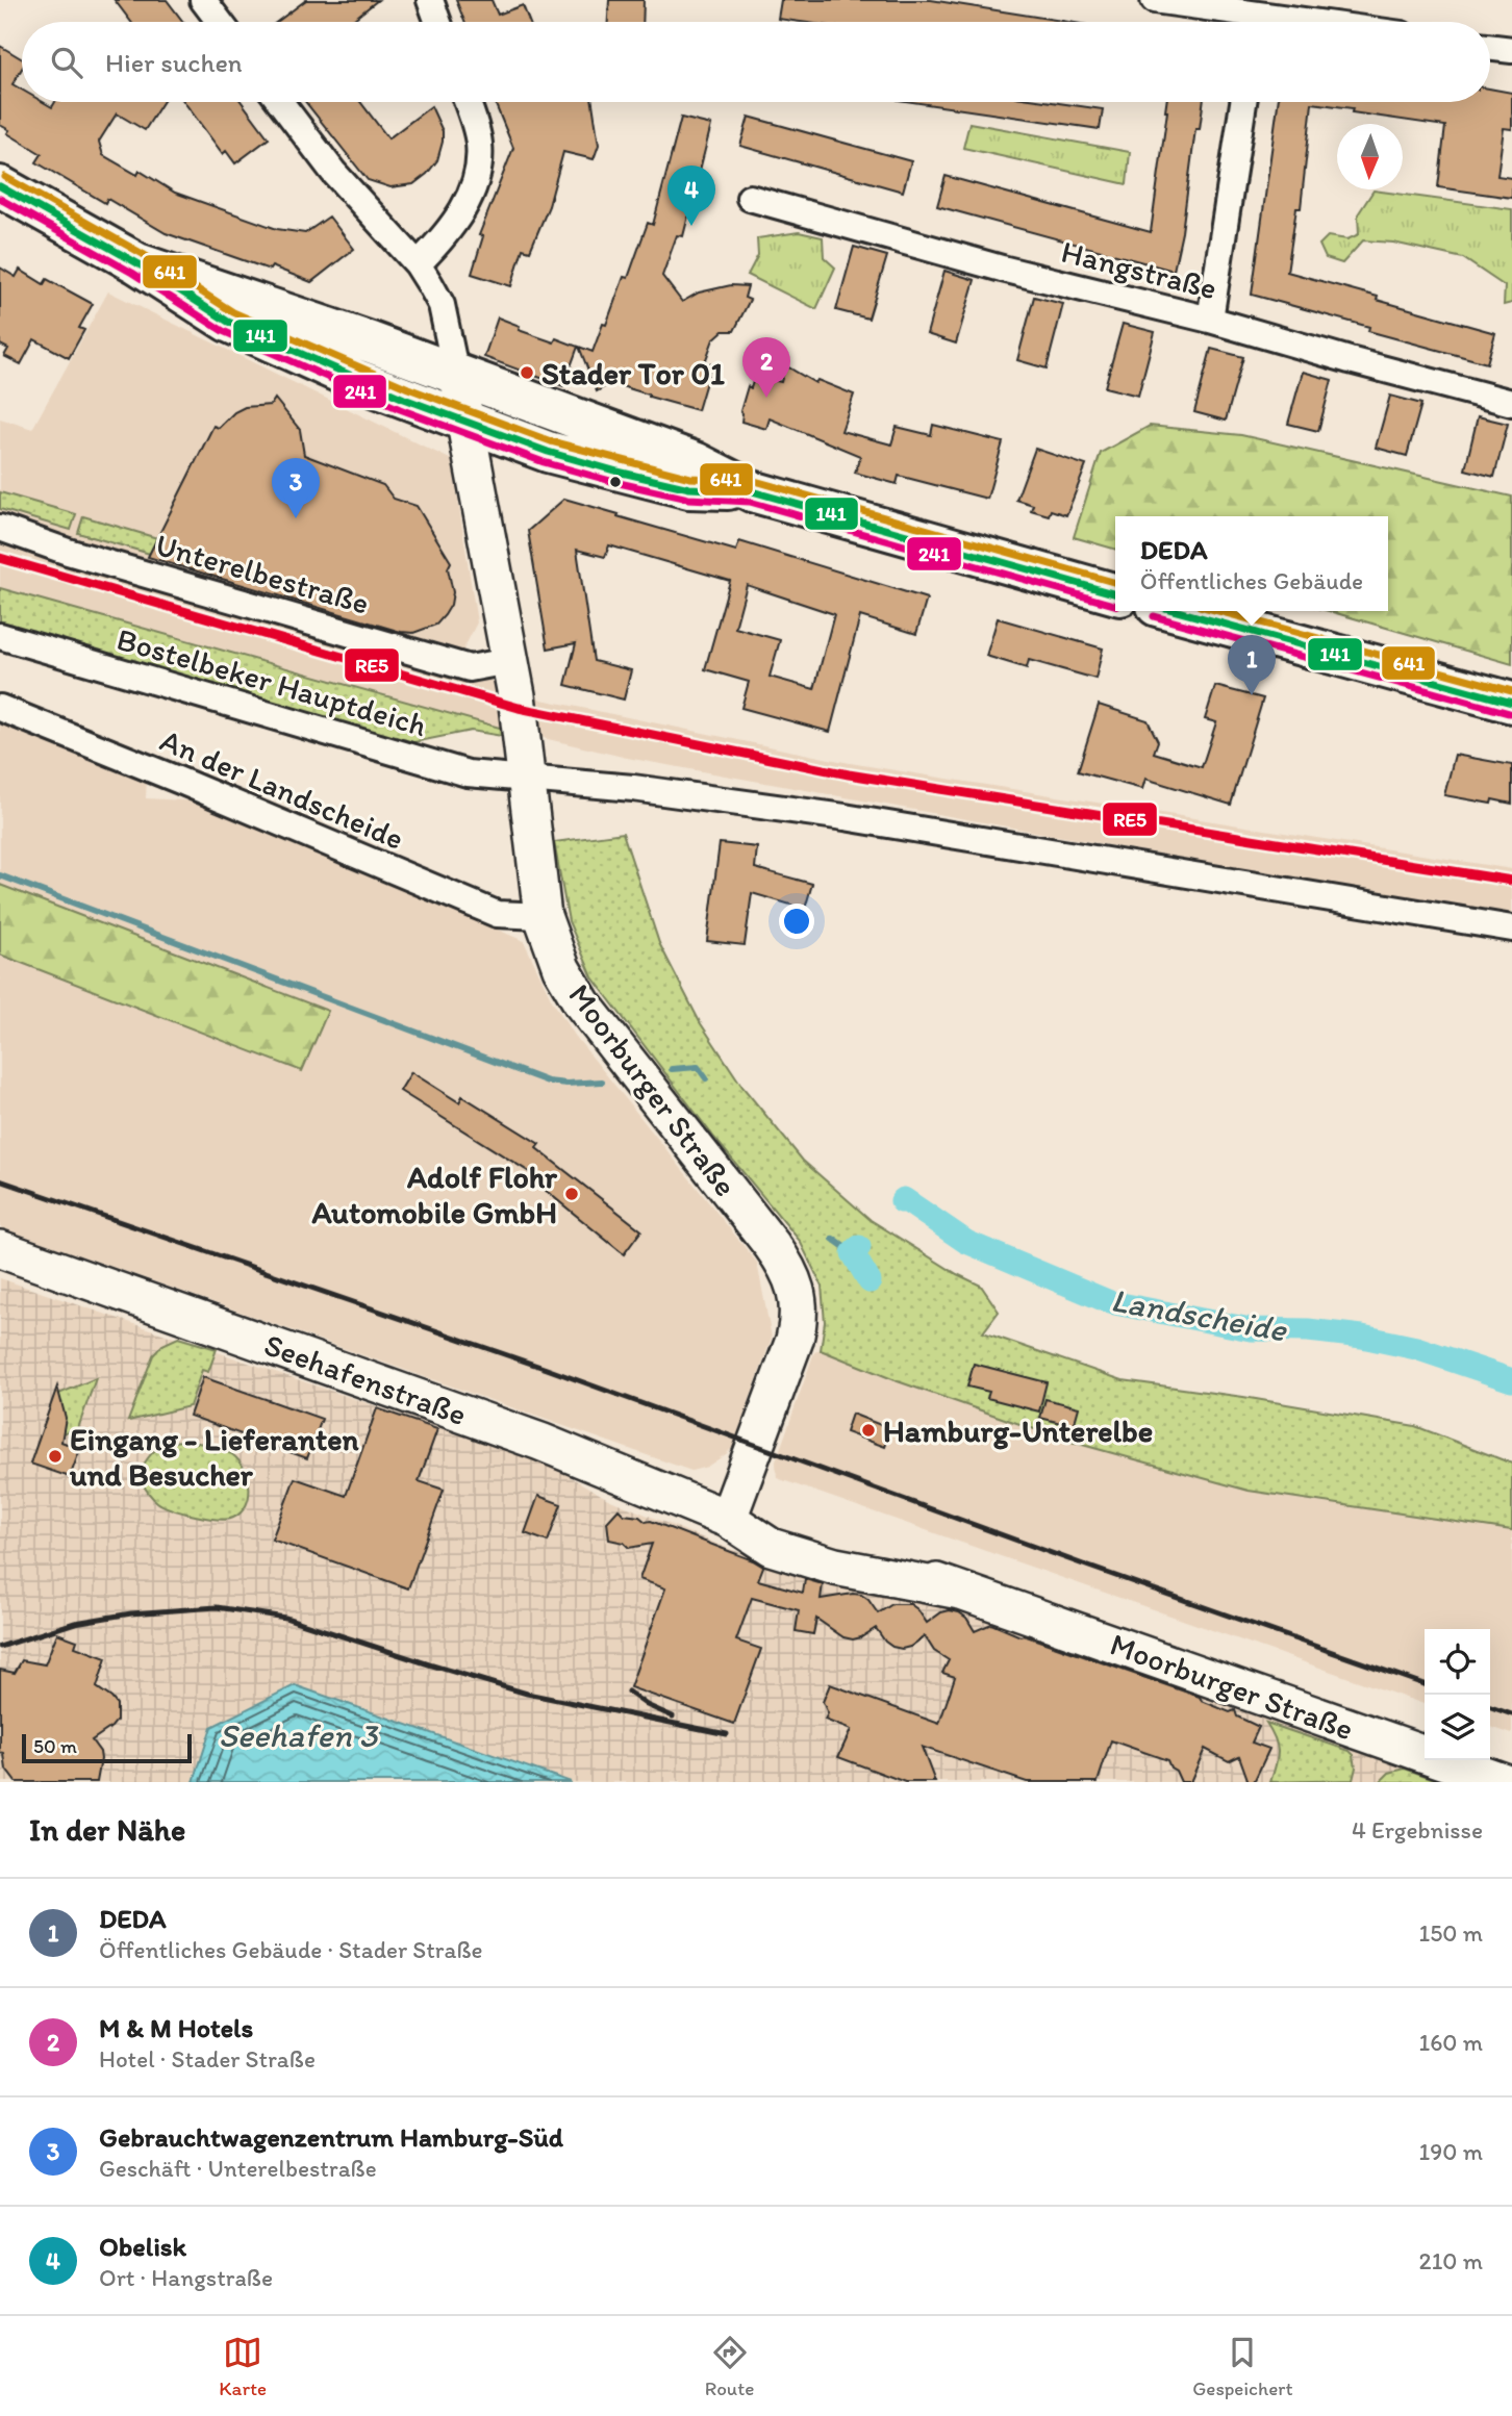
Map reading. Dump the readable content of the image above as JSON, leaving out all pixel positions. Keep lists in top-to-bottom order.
{
  "streets": {
    "main road": ["Moorburger Straße", "Seehafenstraße"],
    "street": [
      "Hangstraße",
      "Unterelbestraße",
      "Bostelbeker Hauptdeich",
      "An der Landscheide"
    ]
  },
  "crossings": [
    ["Unterelbestraße", "Moorburger Straße"],
    ["Bostelbeker Hauptdeich", "Moorburger Straße"],
    ["An der Landscheide", "Moorburger Straße"],
    ["Moorburger Straße", "Seehafenstraße"]
  ],
  "water": ["Landscheide", "Seehafen 3"],
  "places": [
    "Stader Tor 01",
    "Adolf Flohr Automobile GmbH",
    "Hamburg-Unterelbe",
    "Eingang - Lieferanten und Besucher"
  ],
  "lines": [
    "transit line 641",
    "transit line 141",
    "transit line 241",
    "transit line RE5"
  ],
  "scale_bar": "50 m",
  "north": "bottom",
  "page": {
    "search": "Hier suchen",
    "pins": [
      "4",
      "2",
      "3",
      "1"
    ],
    "popup": ["DEDA", "Öffentliches Gebäude"],
    "scale": "50 m",
    "heading": ["In der Nähe", "4 Ergebnisse"],
    "list": [
      {
        "mark": "1",
        "name": "DEDA",
        "note": "Öffentliches Gebäude · Stader Straße",
        "value": "150 m"
      },
      {
        "mark": "2",
        "name": "M & M Hotels",
        "note": "Hotel · Stader Straße",
        "value": "160 m"
      },
      {
        "mark": "3",
        "name": "Gebrauchtwagenzentrum Hamburg-Süd",
        "note": "Geschäft · Unterelbestraße",
        "value": "190 m"
      },
      {
        "mark": "4",
        "name": "Obelisk",
        "note": "Ort · Hangstraße",
        "value": "210 m"
      }
    ],
    "nav": ["Karte", "Route", "Gespeichert"]
  }
}
